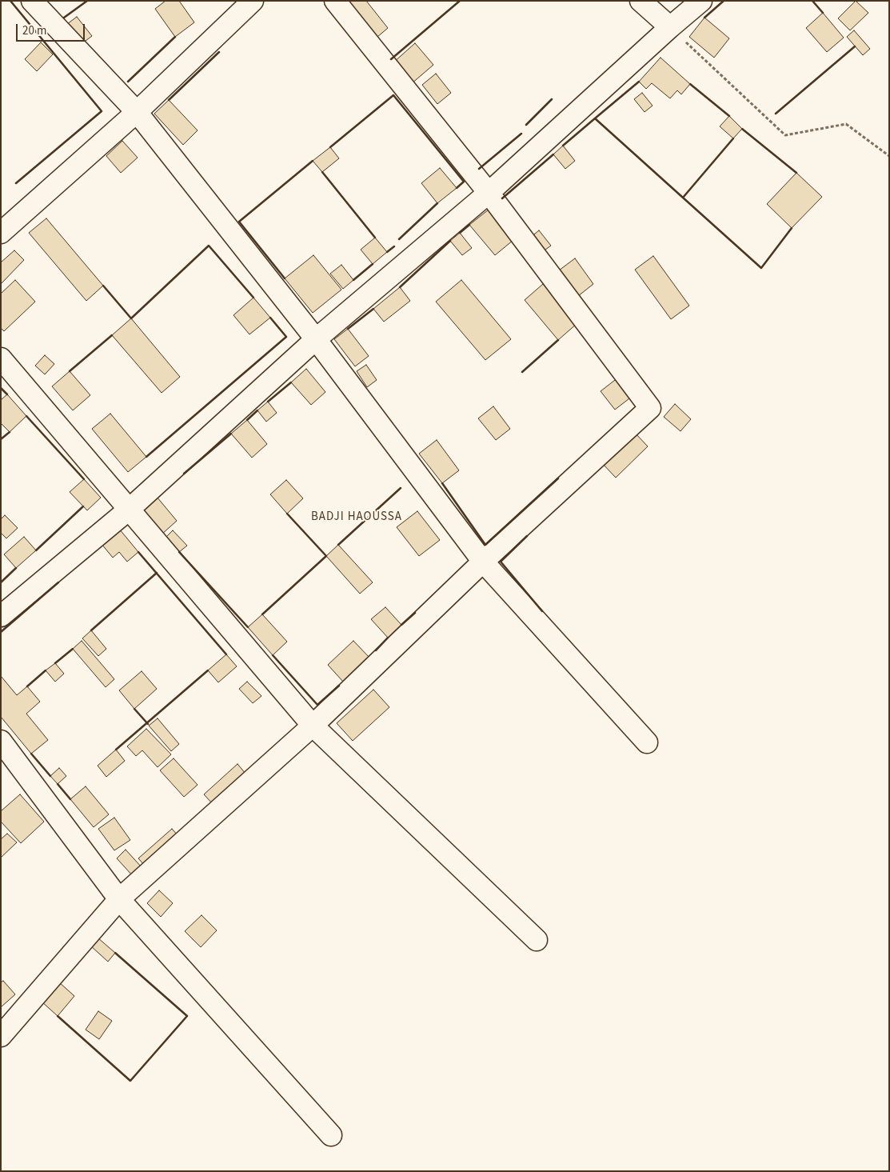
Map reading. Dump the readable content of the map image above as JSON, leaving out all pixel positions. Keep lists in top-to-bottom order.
{
  "districts": ["BADJI HAOUSSA"],
  "scale_bar": "20 m"
}
